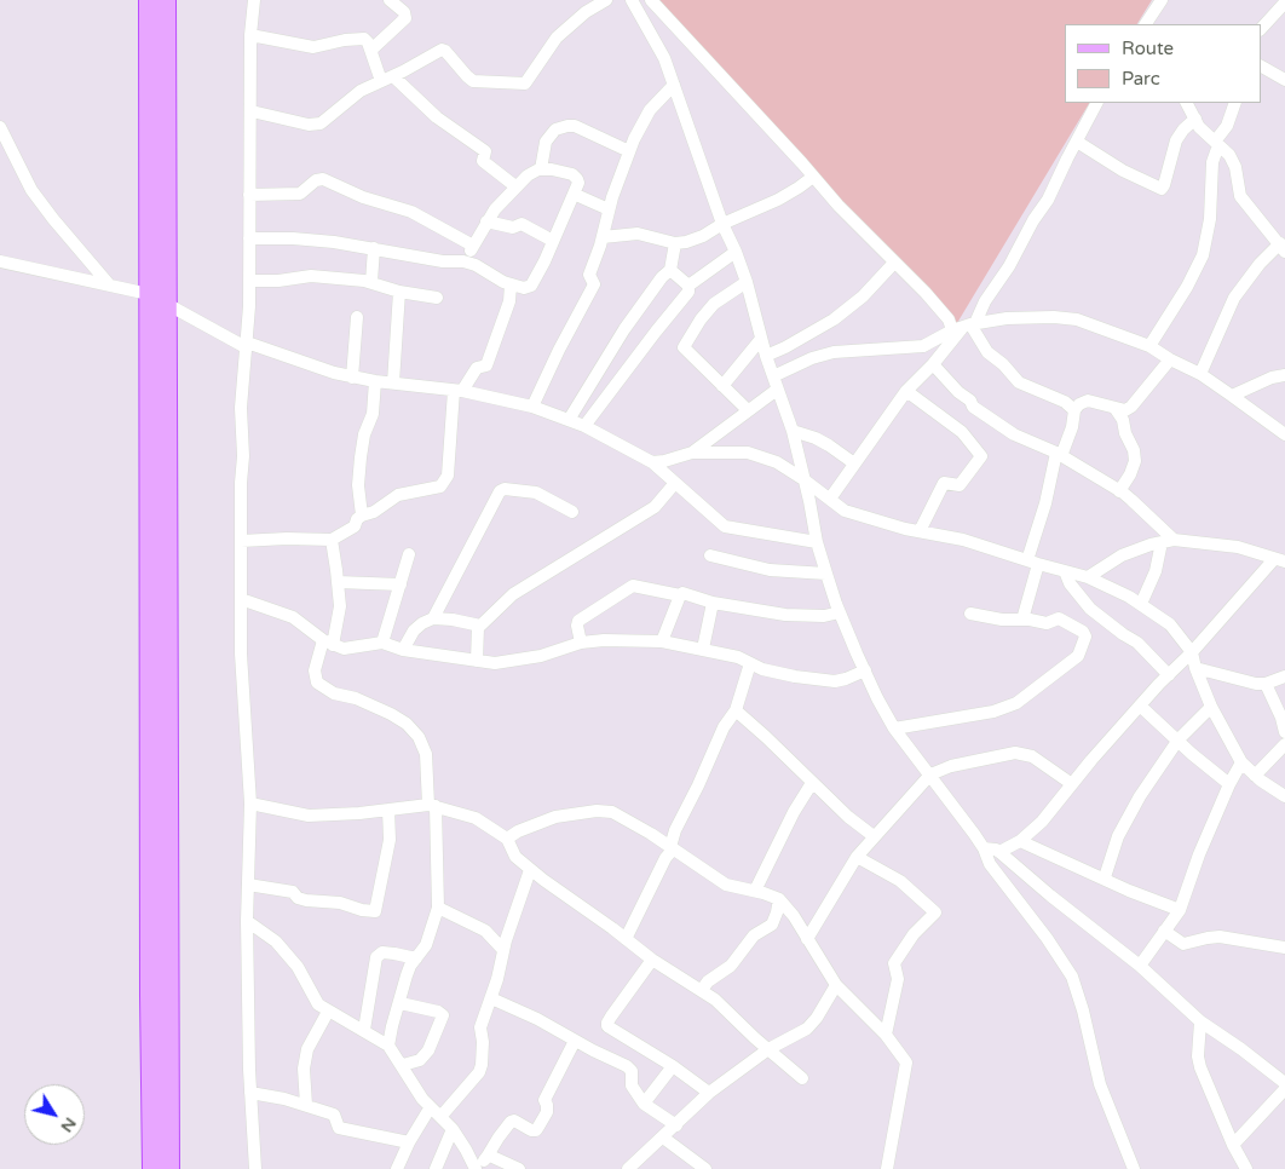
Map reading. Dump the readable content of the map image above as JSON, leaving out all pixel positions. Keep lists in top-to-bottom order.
{
  "legend": ["Route", "Parc"],
  "north": "bottom right"
}
